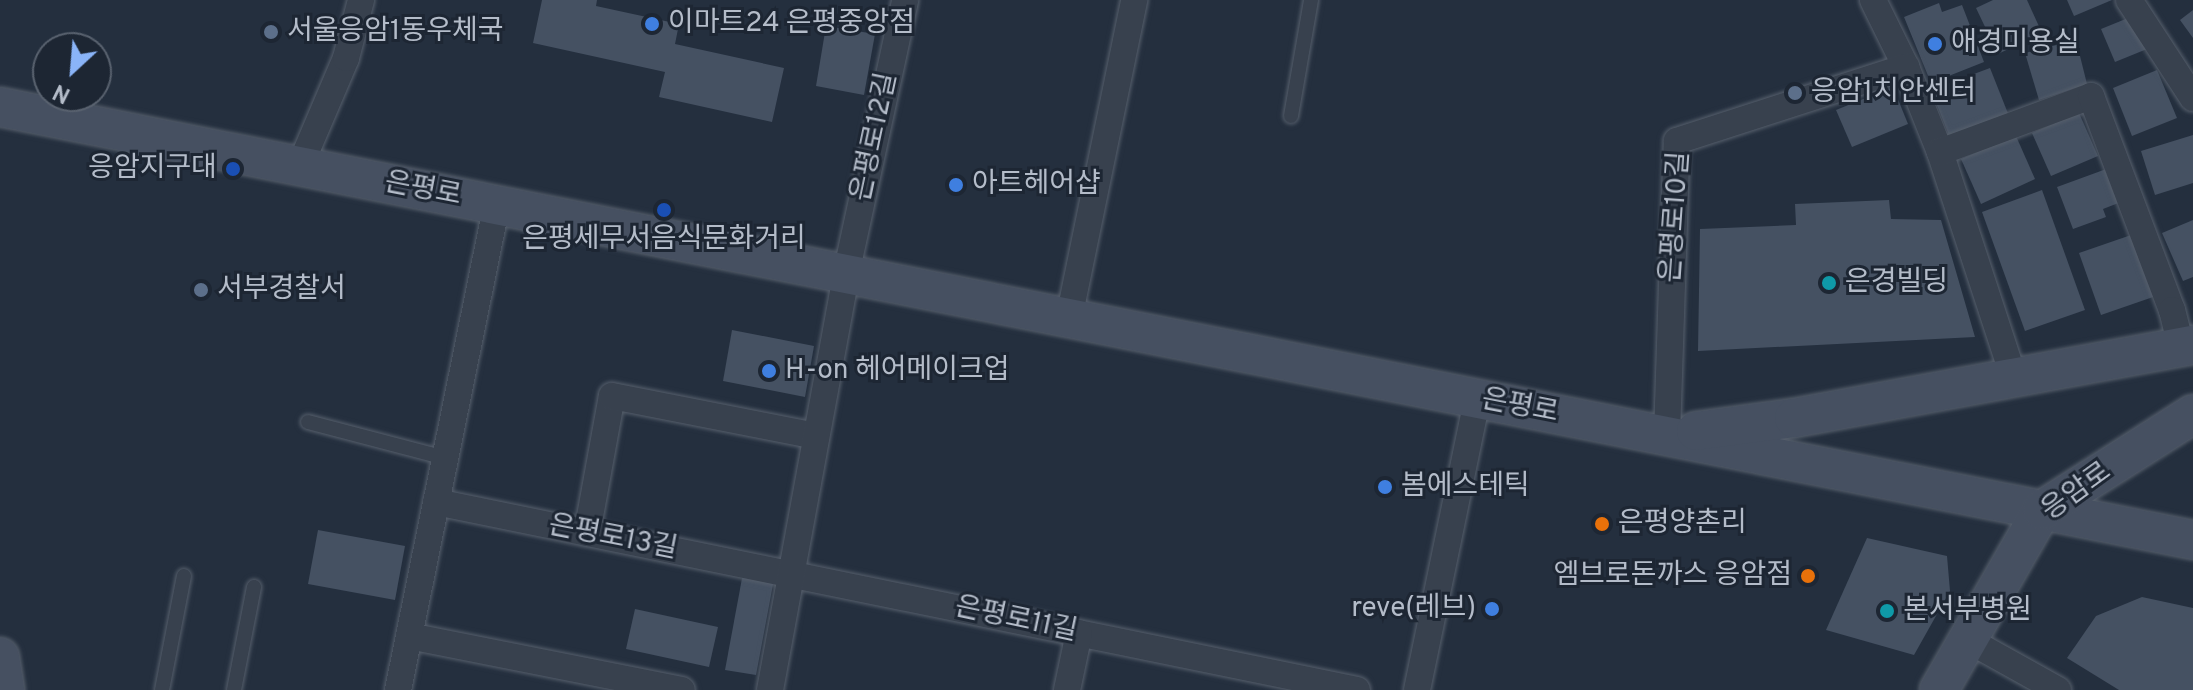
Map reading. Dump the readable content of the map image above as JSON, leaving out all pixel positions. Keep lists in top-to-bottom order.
{
  "streets": {
    "main road": ["은평로", "응암로"],
    "street": [
      "은평로12길",
      "은평로10길",
      "은평로13길",
      "은평로11길"
    ]
  },
  "crossings": [
    ["은평로12길", "은평로"],
    ["은평로", "은평로10길"],
    ["은평로", "응암로"],
    ["은평로13길", "은평로11길"]
  ],
  "places": [
    "이마트24 은평중앙점",
    "서울응암1동우체국",
    "애경미용실",
    "응암1치안센터",
    "응암지구대",
    "아트헤어샵",
    "은평세무서음식문화거리",
    "은경빌딩",
    "서부경찰서",
    "H-on 헤어메이크업",
    "봄에스테틱",
    "은평양촌리",
    "엠브로돈까스 응암점",
    "reve(레브)",
    "본서부병원"
  ],
  "north": "bottom left"
}
